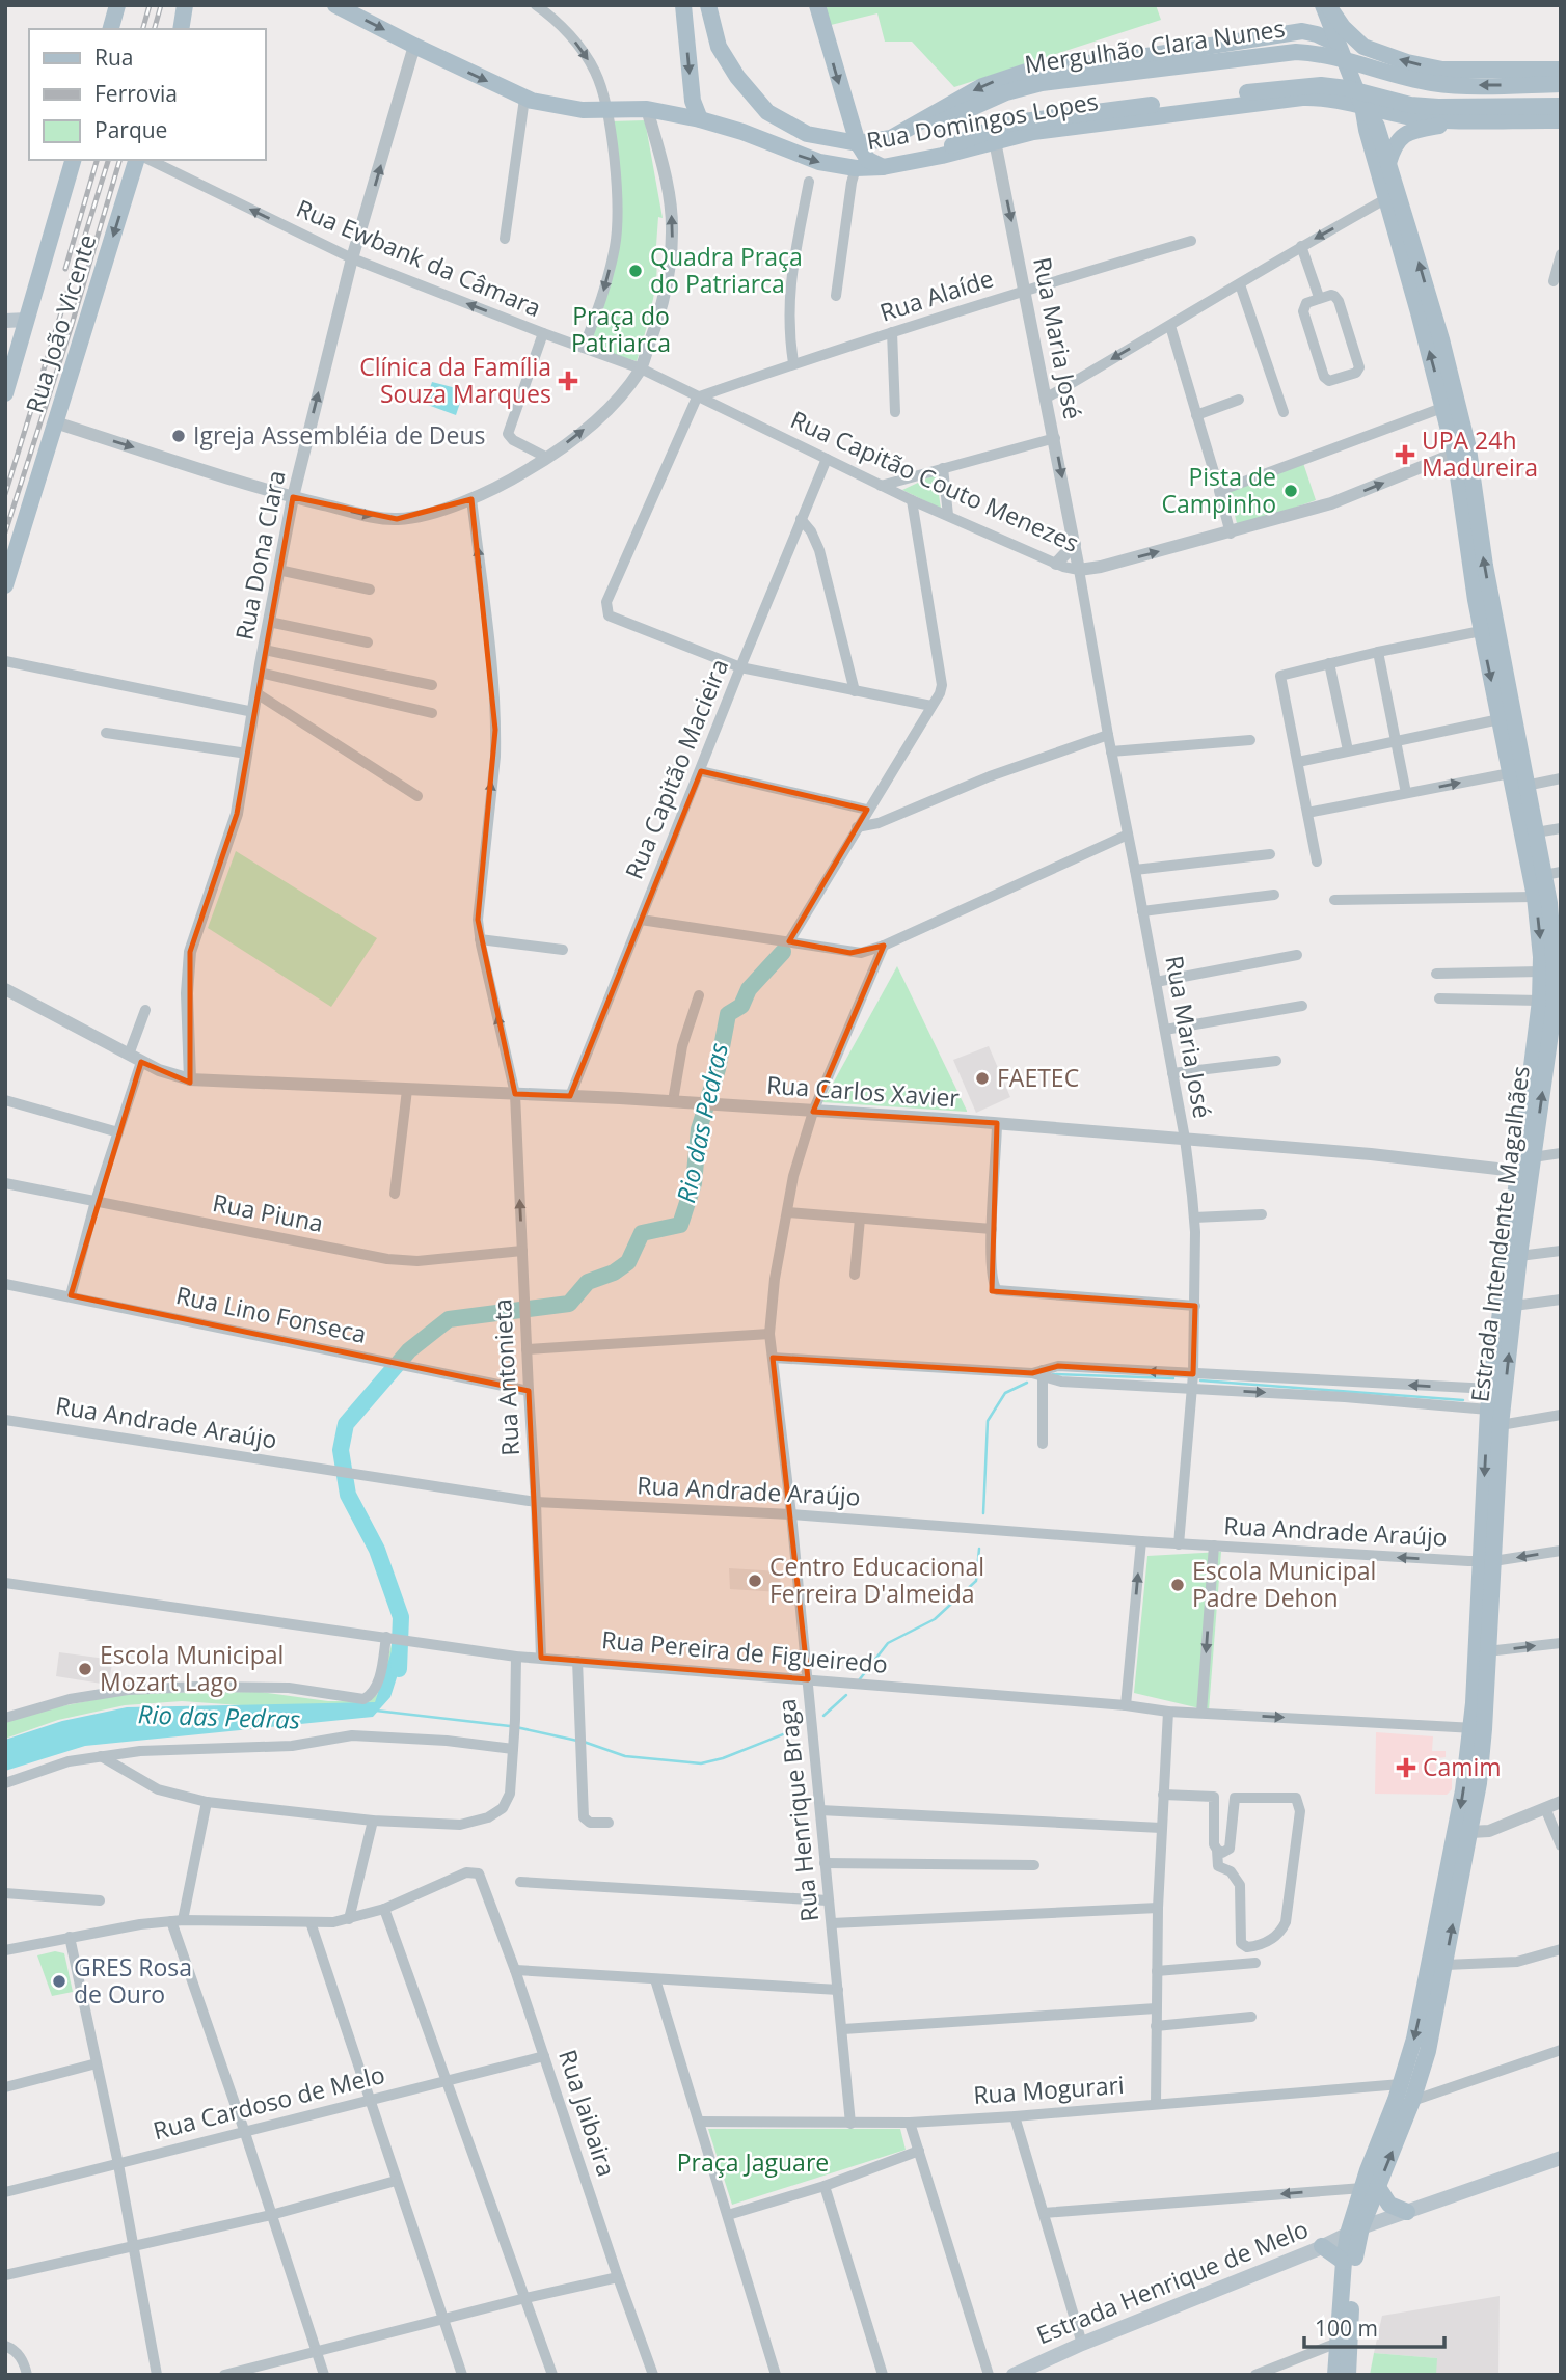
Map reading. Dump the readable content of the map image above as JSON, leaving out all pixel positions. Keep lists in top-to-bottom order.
{
  "streets": {
    "main road": [
      "Mergulhão Clara Nunes",
      "Rua Domingos Lopes",
      "Rua João Vicente",
      "Estrada Intendente Magalhães",
      "Estrada Henrique de Melo"
    ],
    "street": [
      "Rua Ewbank da Câmara",
      "Rua Alaíde",
      "Rua Maria José",
      "Rua Capitão Couto Menezes",
      "Rua Dona Clara",
      "Rua Capitão Macieira",
      "Rua Carlos Xavier",
      "Rua Piuna",
      "Rua Lino Fonseca",
      "Rua Antonieta",
      "Rua Andrade Araújo",
      "Rua Pereira de Figueiredo",
      "Rua Henrique Braga",
      "Rua Mogurari",
      "Rua Cardoso de Melo",
      "Rua Jaibaira"
    ]
  },
  "crossings": [
    ["Mergulhão Clara Nunes", "Rua Domingos Lopes"],
    ["Rua Domingos Lopes", "Rua Maria José"],
    ["Rua Domingos Lopes", "Rua Dona Clara"],
    ["Rua Domingos Lopes", "Estrada Intendente Magalhães"],
    ["Rua Ewbank da Câmara", "Rua Capitão Couto Menezes"],
    ["Rua Ewbank da Câmara", "Rua Dona Clara"],
    ["Rua Alaíde", "Rua Maria José"],
    ["Rua Alaíde", "Rua Capitão Couto Menezes"],
    ["Rua Maria José", "Rua Capitão Couto Menezes"],
    ["Rua Maria José", "Rua Carlos Xavier"],
    ["Rua Maria José", "Rua Andrade Araújo"],
    ["Rua Capitão Couto Menezes", "Rua Capitão Macieira"],
    ["Rua Capitão Couto Menezes", "Estrada Intendente Magalhães"],
    ["Rua Dona Clara", "Rua Carlos Xavier"],
    ["Rua Capitão Macieira", "Rua Carlos Xavier"],
    ["Rua Carlos Xavier", "Estrada Intendente Magalhães"],
    ["Rua Carlos Xavier", "Rua Antonieta"],
    ["Rua Carlos Xavier", "Rua Henrique Braga"],
    ["Rua Piuna", "Rua Antonieta"],
    ["Estrada Intendente Magalhães", "Rua Andrade Araújo"],
    ["Estrada Intendente Magalhães", "Rua Pereira de Figueiredo"],
    ["Estrada Intendente Magalhães", "Rua Mogurari"],
    ["Estrada Intendente Magalhães", "Estrada Henrique de Melo"],
    ["Rua Lino Fonseca", "Rua Antonieta"],
    ["Rua Antonieta", "Rua Andrade Araújo"],
    ["Rua Antonieta", "Rua Pereira de Figueiredo"],
    ["Rua Andrade Araújo", "Rua Henrique Braga"],
    ["Rua Pereira de Figueiredo", "Rua Henrique Braga"],
    ["Rua Henrique Braga", "Rua Mogurari"],
    ["Rua Cardoso de Melo", "Rua Jaibaira"]
  ],
  "one_way": [
    "Rua Ewbank da Câmara",
    "Rua Capitão Couto Menezes",
    "Rua Dona Clara",
    "Rua Antonieta"
  ],
  "water": ["Rio das Pedras"],
  "parks": ["Praça do Patriarca", "Praça Jaguare"],
  "places": {
    "other": [
      "Quadra Praça do Patriarca",
      "Igreja Assembléia de Deus",
      "Pista de Campinho",
      "FAETEC",
      "Centro Educacional Ferreira D'almeida",
      "Escola Municipal Padre Dehon",
      "Escola Municipal Mozart Lago",
      "GRES Rosa de Ouro"
    ],
    "health": ["Clínica da Família Souza Marques", "UPA 24h Madureira", "Camim"]
  },
  "legend": ["Rua", "Ferrovia", "Parque"],
  "scale_bar": "100 m"
}
